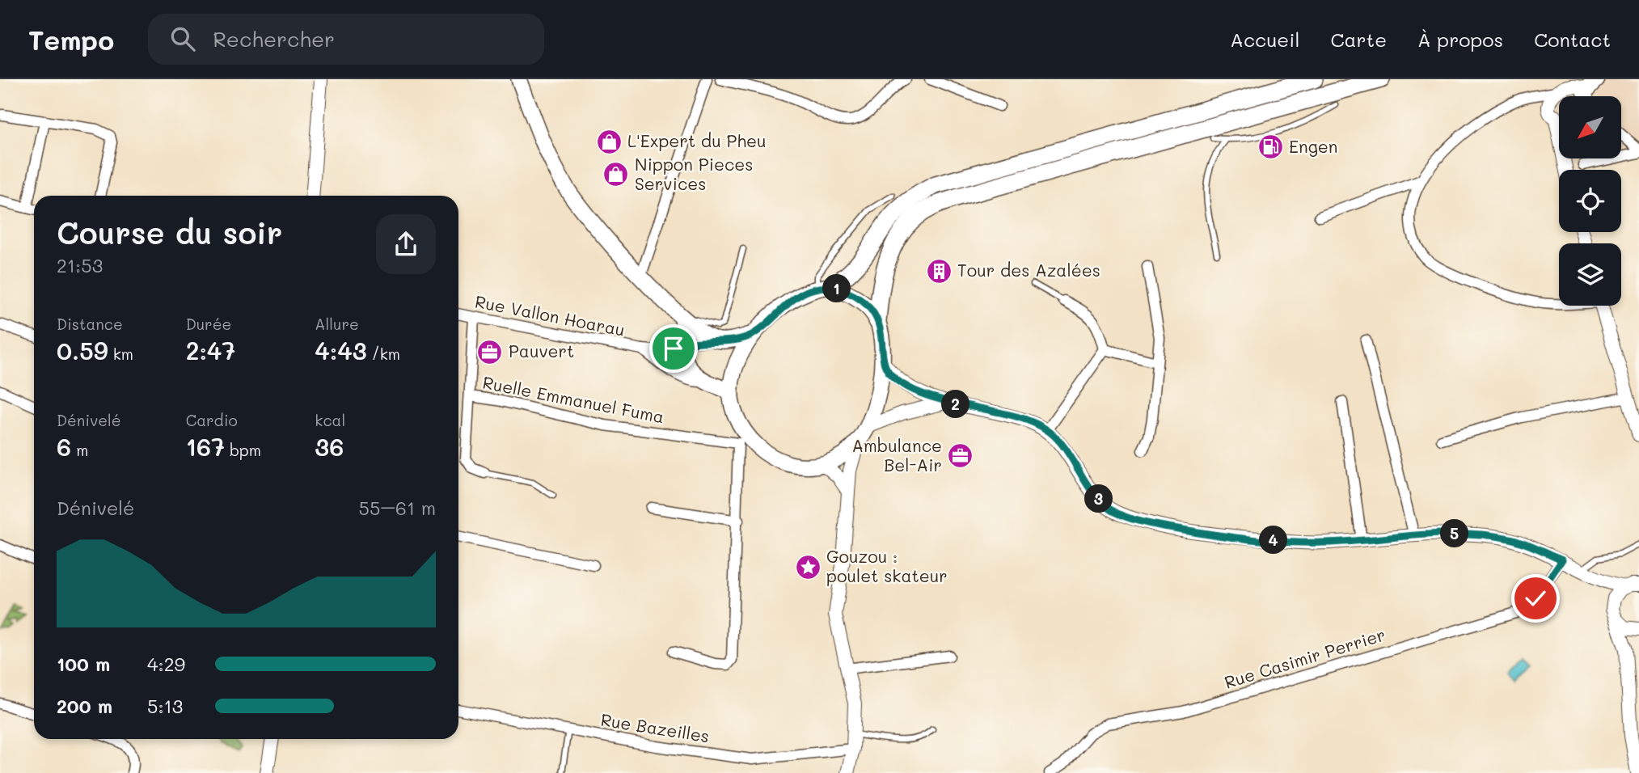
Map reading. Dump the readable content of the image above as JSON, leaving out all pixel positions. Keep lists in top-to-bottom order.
{
  "streets": {
    "street": [
      "Rue Vallon Hoarau",
      "Ruelle Emmanuel Fuma",
      "Rue Casimir Perrier",
      "Rue Bazeilles"
    ]
  },
  "places": {
    "shop": ["L'Expert du Pheu", "Nippon Pieces Services"],
    "fuel station": ["Engen"],
    "building": ["Tour des Azalées"],
    "office": ["Pauvert", "Ambulance Bel-Air"],
    "place": ["Gouzou : poulet skateur"]
  },
  "north": "bottom left",
  "page": {
    "header": "Tempo",
    "search": "Rechercher",
    "nav": [
      "Accueil",
      "Carte",
      "À propos",
      "Contact"
    ],
    "heading": ["Course du soir", "21:53"],
    "pins": [
      "1",
      "2",
      "3",
      "5",
      "4"
    ],
    "stats": [
      ["Distance", "0.59 km"],
      ["Durée", "2:47"],
      ["Allure", "4:43 /km"],
      ["Dénivelé", "6 m"],
      ["Cardio", "167 bpm"],
      ["kcal", "36"]
    ],
    "chart": ["Dénivelé", "55–61 m"],
    "list": [
      {
        "name": "100 m",
        "note": "4:29"
      },
      {
        "name": "200 m",
        "note": "5:13"
      }
    ]
  }
}
